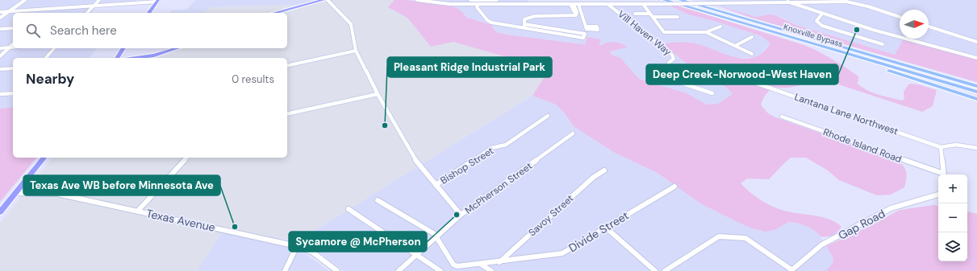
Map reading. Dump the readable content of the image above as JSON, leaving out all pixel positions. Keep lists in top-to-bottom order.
{
  "streets": {
    "highway": ["Knoxville Bypass"],
    "street": [
      "Vill Haven Way",
      "Lantana Lane Northwest",
      "Rhode Island Road",
      "Bishop Street",
      "McPherson Street",
      "Savoy Street",
      "Texas Avenue",
      "Gap Road",
      "Divide Street"
    ]
  },
  "crossings": [
    ["McPherson Street", "Divide Street"],
    ["Savoy Street", "Divide Street"]
  ],
  "places": [
    "Deep Creek-Norwood-West Haven",
    "Pleasant Ridge Industrial Park",
    "Sycamore @ McPherson",
    "Texas Ave WB before Minnesota Ave"
  ],
  "north": "right",
  "page": {
    "search": "Search here",
    "heading": ["Nearby", "0 results"],
    "map_buttons": ["+", "−"]
  }
}
